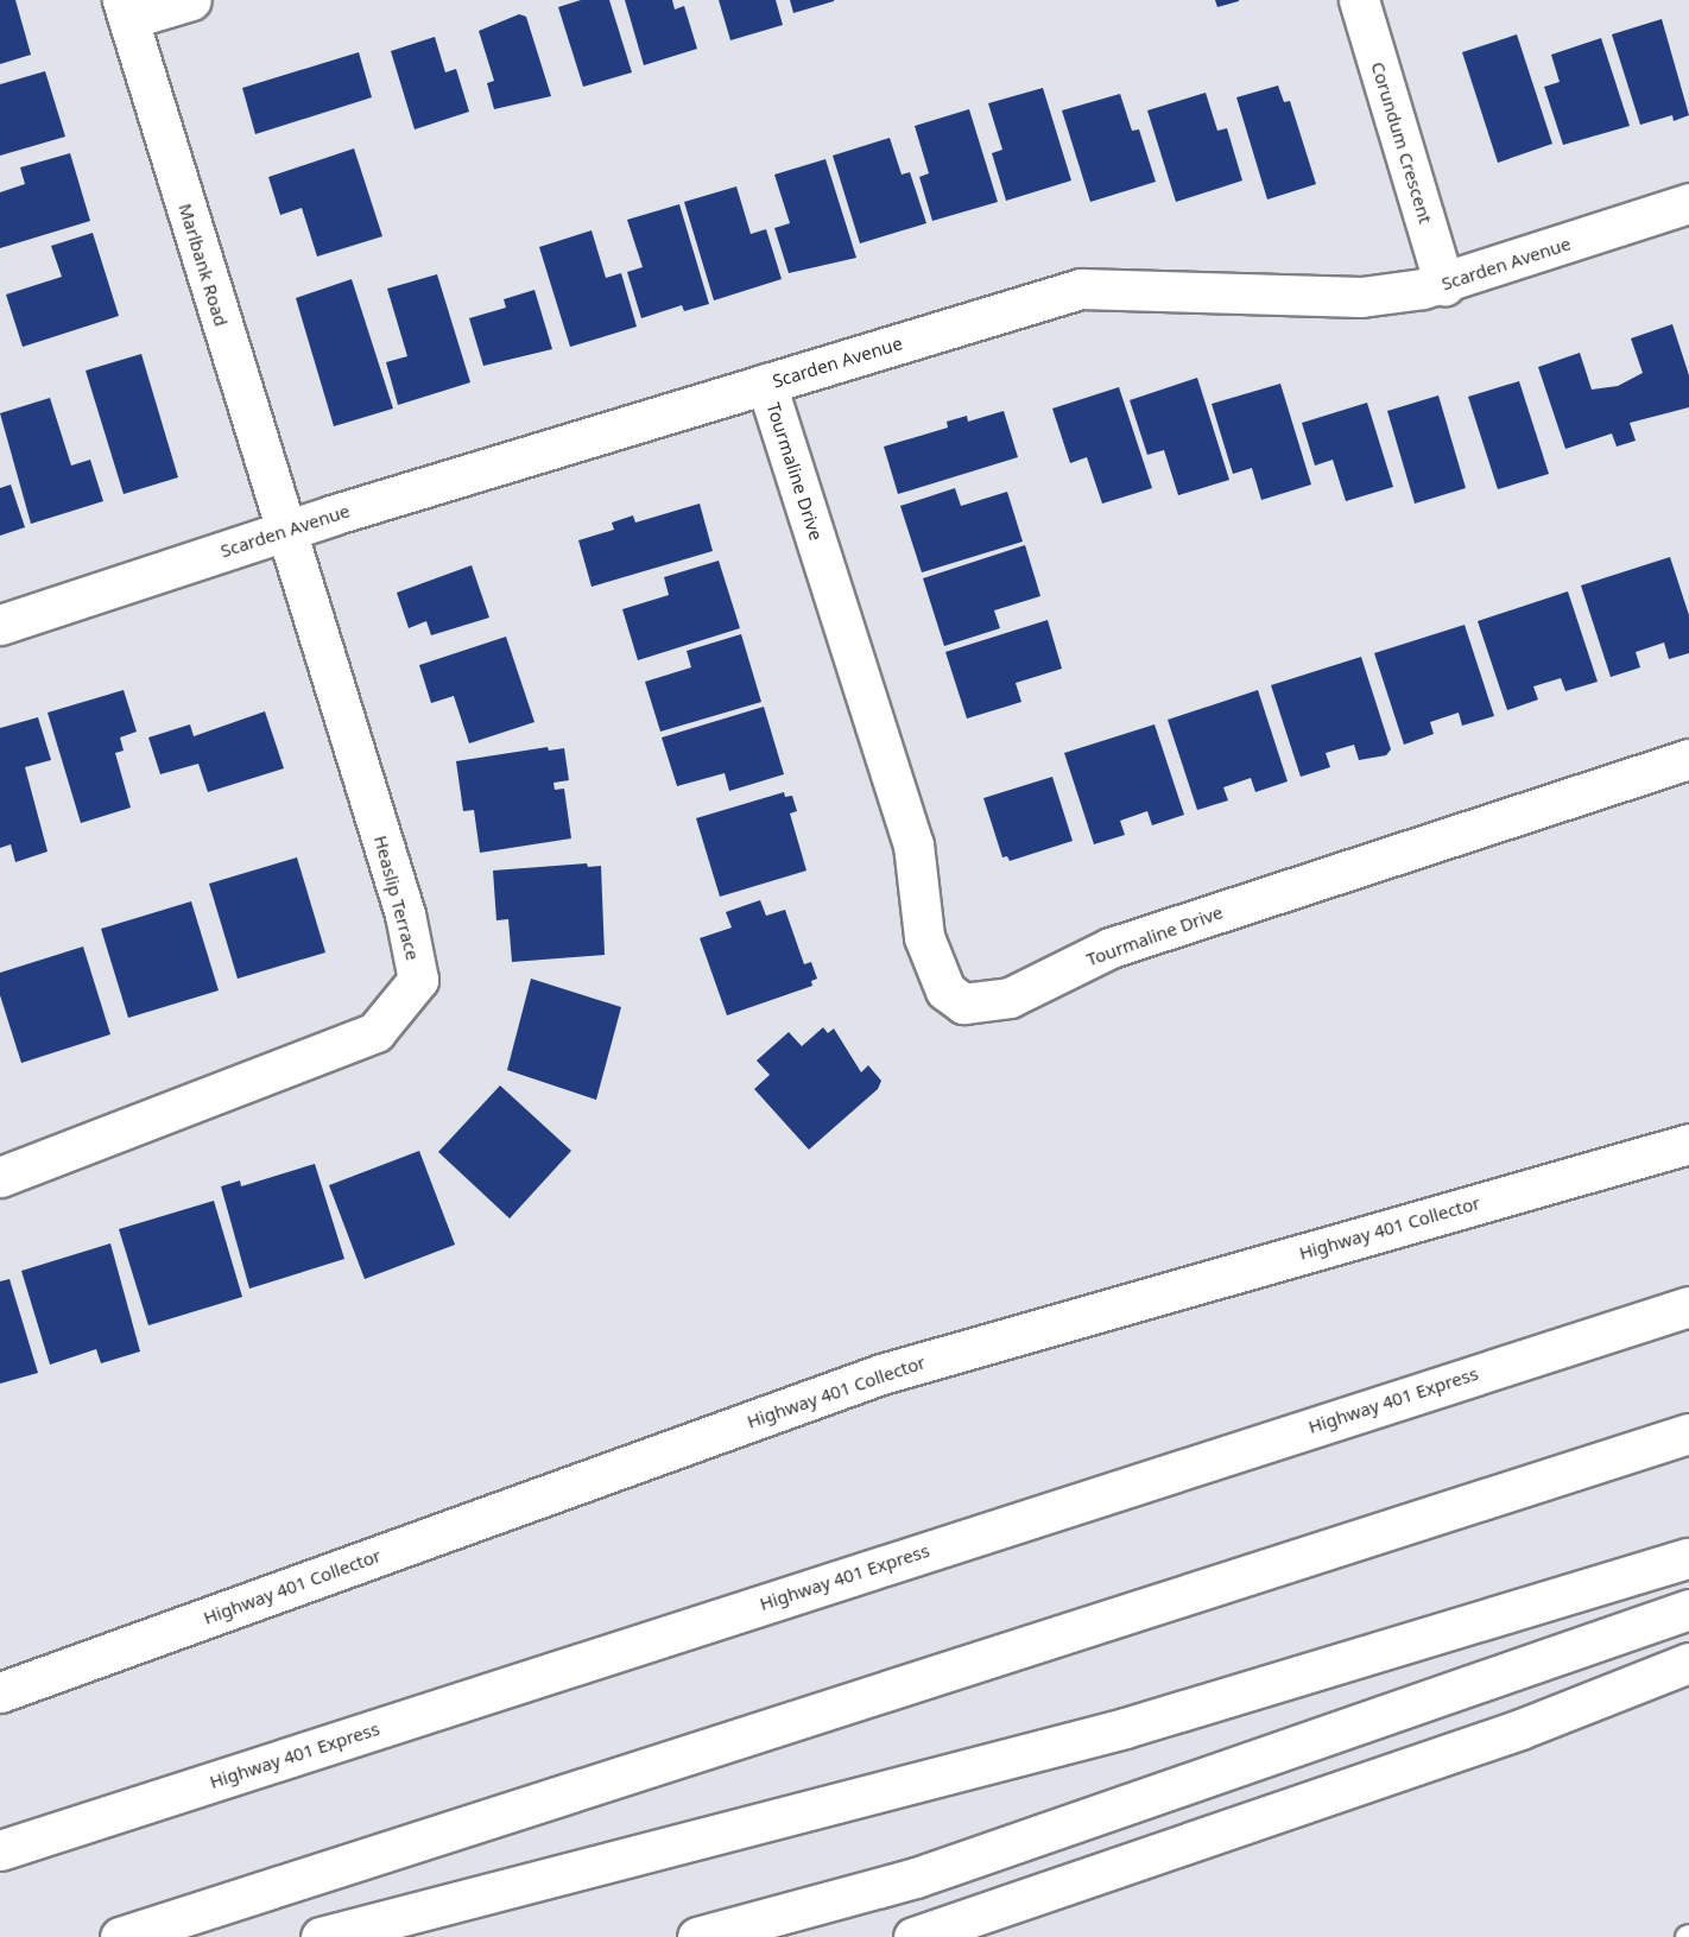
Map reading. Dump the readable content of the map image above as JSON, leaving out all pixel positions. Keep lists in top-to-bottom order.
{
  "streets": {
    "main road": [
      "Corundum Crescent",
      "Scarden Avenue",
      "Marlbank Road",
      "Tourmaline Drive",
      "Heaslip Terrace",
      "Highway 401 Collector",
      "Highway 401 Express"
    ]
  },
  "crossings": [
    ["Corundum Crescent", "Scarden Avenue"],
    ["Scarden Avenue", "Marlbank Road"],
    ["Scarden Avenue", "Tourmaline Drive"],
    ["Scarden Avenue", "Heaslip Terrace"],
    ["Marlbank Road", "Heaslip Terrace"]
  ]
}
